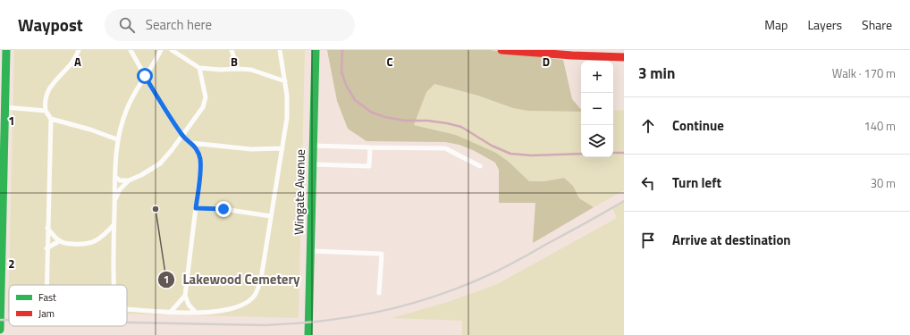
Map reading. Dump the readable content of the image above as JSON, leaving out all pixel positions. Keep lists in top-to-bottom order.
{
  "streets": {
    "street": ["Wingate Avenue"]
  },
  "places": ["Lakewood Cemetery"],
  "legend": ["Fast", "Jam"],
  "page": {
    "header": "Waypost",
    "search": "Search here",
    "nav": ["Map", "Layers", "Share"],
    "heading": ["3 min", "Walk · 170 m"],
    "map_buttons": ["+", "−"],
    "list": [
      ["Continue", "140 m"],
      ["Turn left", "30 m"],
      "Arrive at destination"
    ]
  },
  "grid": {
    "columns": [
      "A",
      "B",
      "C",
      "D"
    ],
    "rows": ["1", "2"]
  }
}
